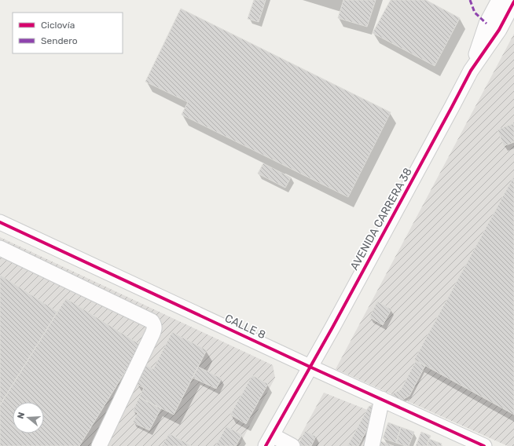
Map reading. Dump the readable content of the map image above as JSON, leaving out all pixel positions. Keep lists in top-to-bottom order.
{
  "streets": {
    "street": ["AVENIDA CARRERA 38", "CALLE 8"]
  },
  "crossings": [
    ["AVENIDA CARRERA 38", "CALLE 8"]
  ],
  "legend": ["Ciclovía", "Sendero"],
  "north": "left"
}
